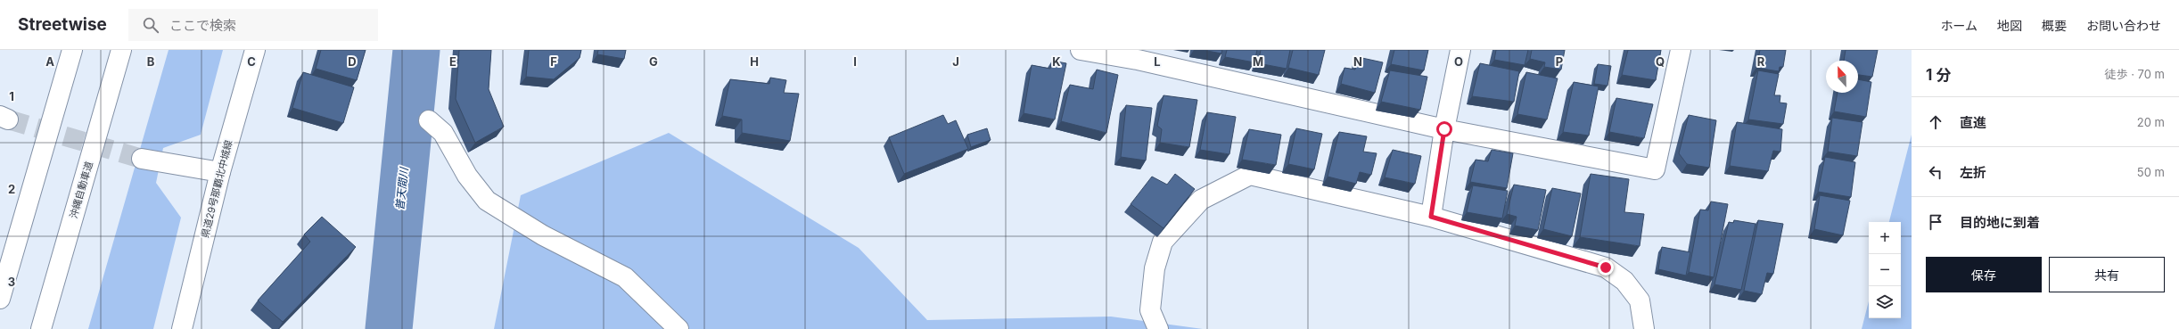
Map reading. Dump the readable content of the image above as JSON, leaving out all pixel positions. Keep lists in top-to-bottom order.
{
  "streets": {
    "main road": ["県道29号那覇北中城線", "沖縄自動車道"]
  },
  "water": ["普天間川"],
  "north": "top",
  "page": {
    "header": "Streetwise",
    "search": "ここで検索",
    "nav": [
      "ホーム",
      "地図",
      "概要",
      "お問い合わせ"
    ],
    "heading": ["1 分", "徒歩 · 70 m"],
    "list": [
      ["直進", "20 m"],
      ["左折", "50 m"],
      "目的地に到着"
    ],
    "map_buttons": ["+", "−"],
    "buttons": ["保存", "共有"]
  },
  "grid": {
    "columns": [
      "A",
      "B",
      "C",
      "D",
      "E",
      "F",
      "G",
      "H",
      "I",
      "J",
      "K",
      "L",
      "M",
      "N",
      "O",
      "P",
      "Q",
      "R"
    ],
    "rows": ["1", "2", "3"]
  }
}
